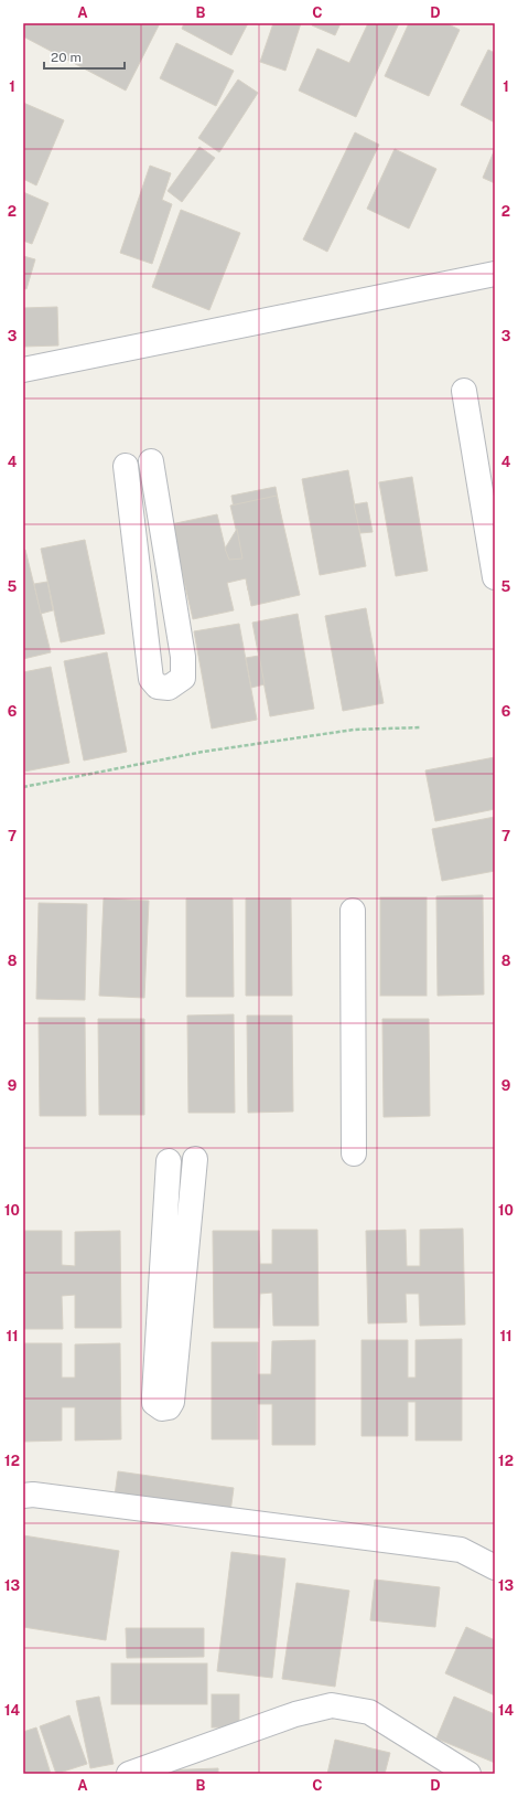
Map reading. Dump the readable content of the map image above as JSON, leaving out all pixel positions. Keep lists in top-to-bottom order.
{
  "scale_bar": "20 m",
  "grid": {
    "columns": [
      "A",
      "B",
      "C",
      "D"
    ],
    "rows": [
      "1",
      "2",
      "3",
      "4",
      "5",
      "6",
      "7",
      "8",
      "9",
      "10",
      "11",
      "12",
      "13",
      "14"
    ]
  }
}
